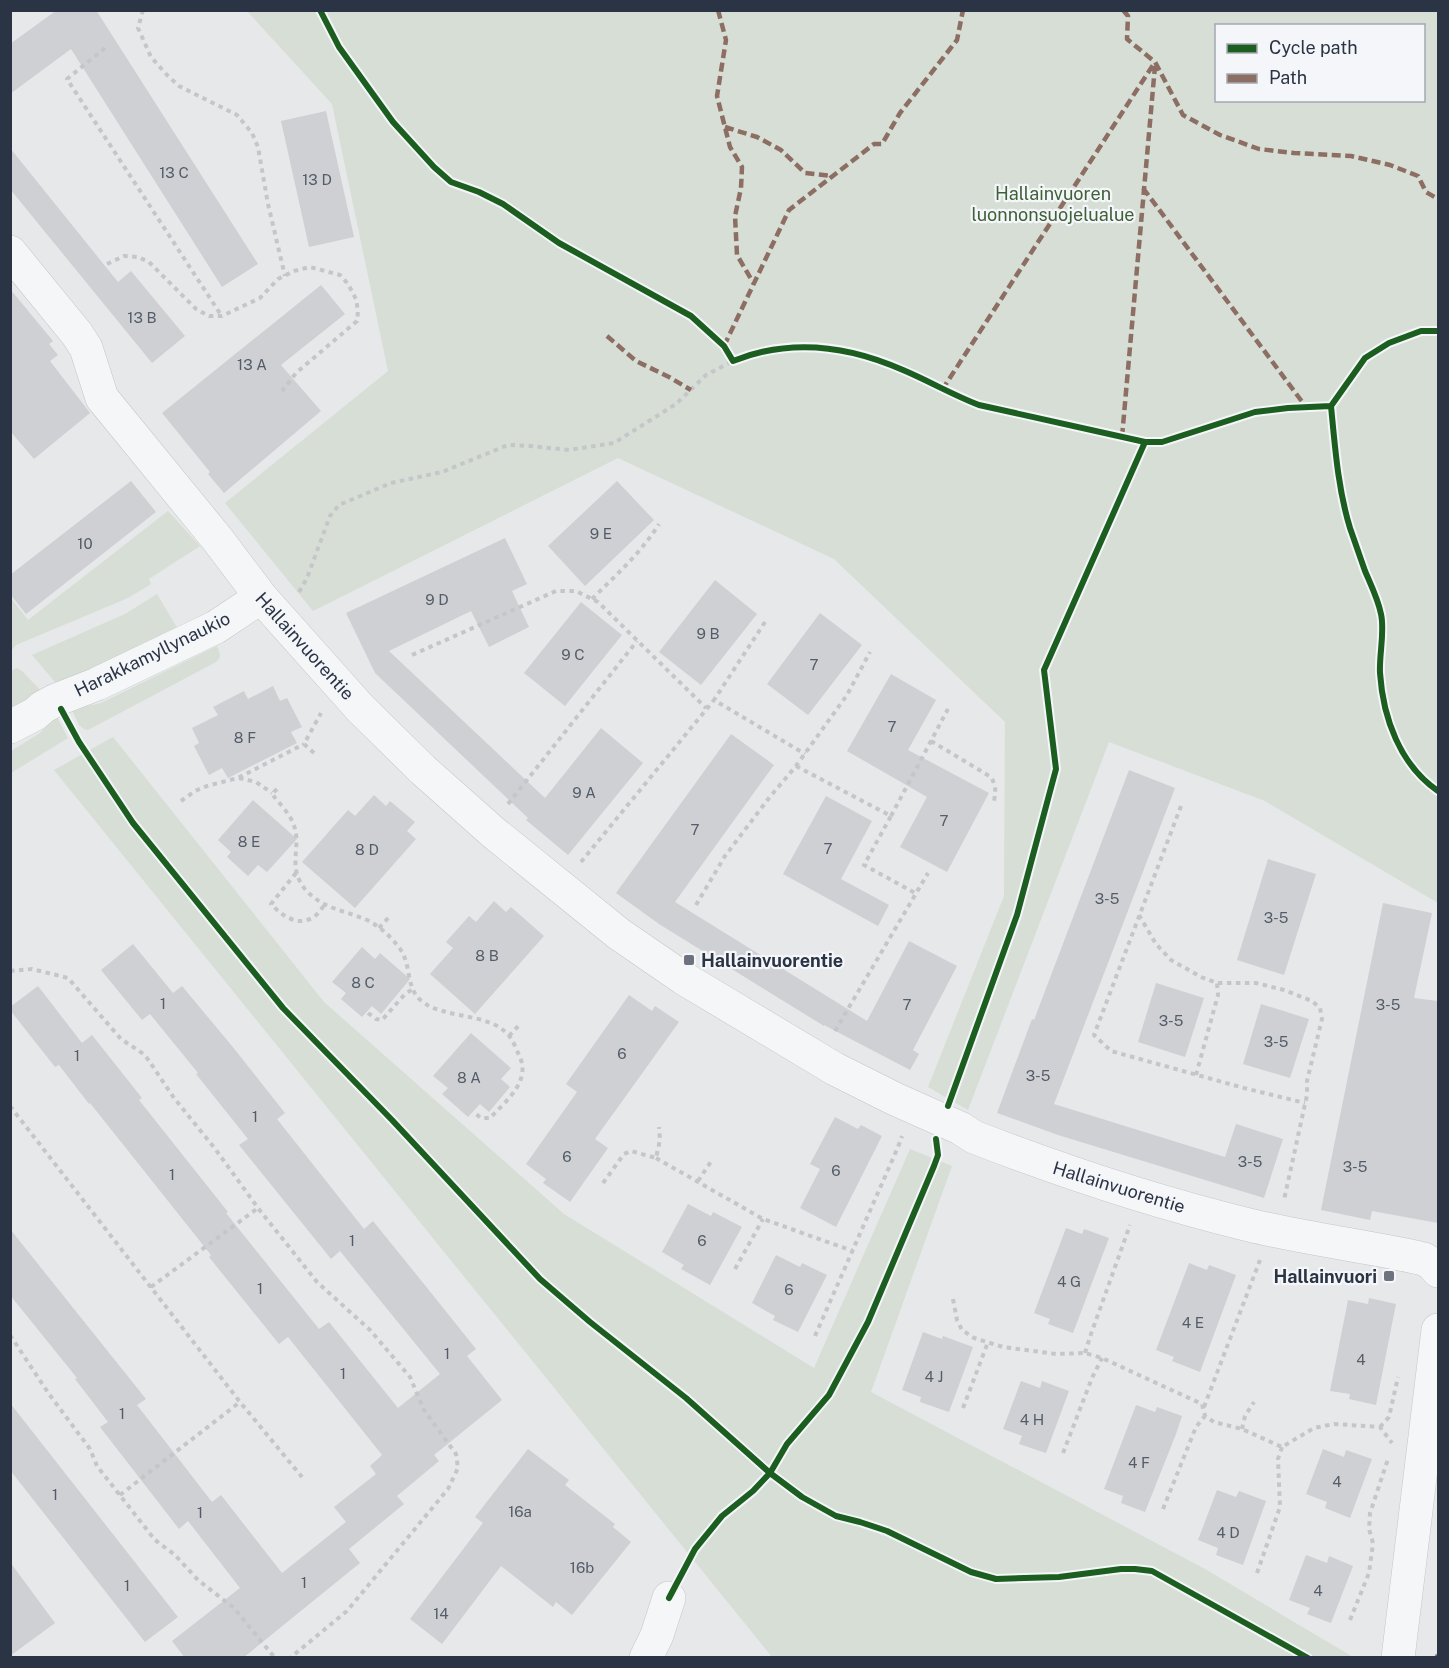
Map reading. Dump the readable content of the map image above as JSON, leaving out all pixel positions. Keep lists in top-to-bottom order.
{
  "streets": {
    "street": ["Hallainvuorentie", "Harakkamyllynaukio"]
  },
  "crossings": [
    ["Hallainvuorentie", "Harakkamyllynaukio"]
  ],
  "parks": ["Hallainvuoren luonnonsuojelualue"],
  "places": {
    "transit": ["Hallainvuorentie", "Hallainvuori"]
  },
  "house_numbers": [
    "13 C",
    "13 D",
    "13 B",
    "13 A",
    "9 E",
    "10",
    "9 D",
    "9 B",
    "9 C",
    "7",
    "7",
    "8 F",
    "9 A",
    "7",
    "7",
    "8 E",
    "7",
    "8 D",
    "3-5",
    "3-5",
    "8 B",
    "8 C",
    "1",
    "7",
    "3-5",
    "3-5",
    "3-5",
    "6",
    "1",
    "3-5",
    "8 A",
    "1",
    "6",
    "3-5",
    "3-5",
    "6",
    "1",
    "1",
    "6",
    "4 G",
    "1",
    "6",
    "4 E",
    "1",
    "4",
    "1",
    "4 J",
    "1",
    "4 H",
    "4 F",
    "4",
    "1",
    "16a",
    "1",
    "4 D",
    "16b",
    "1",
    "1",
    "4",
    "14"
  ],
  "legend": ["Cycle path", "Path"]
}
